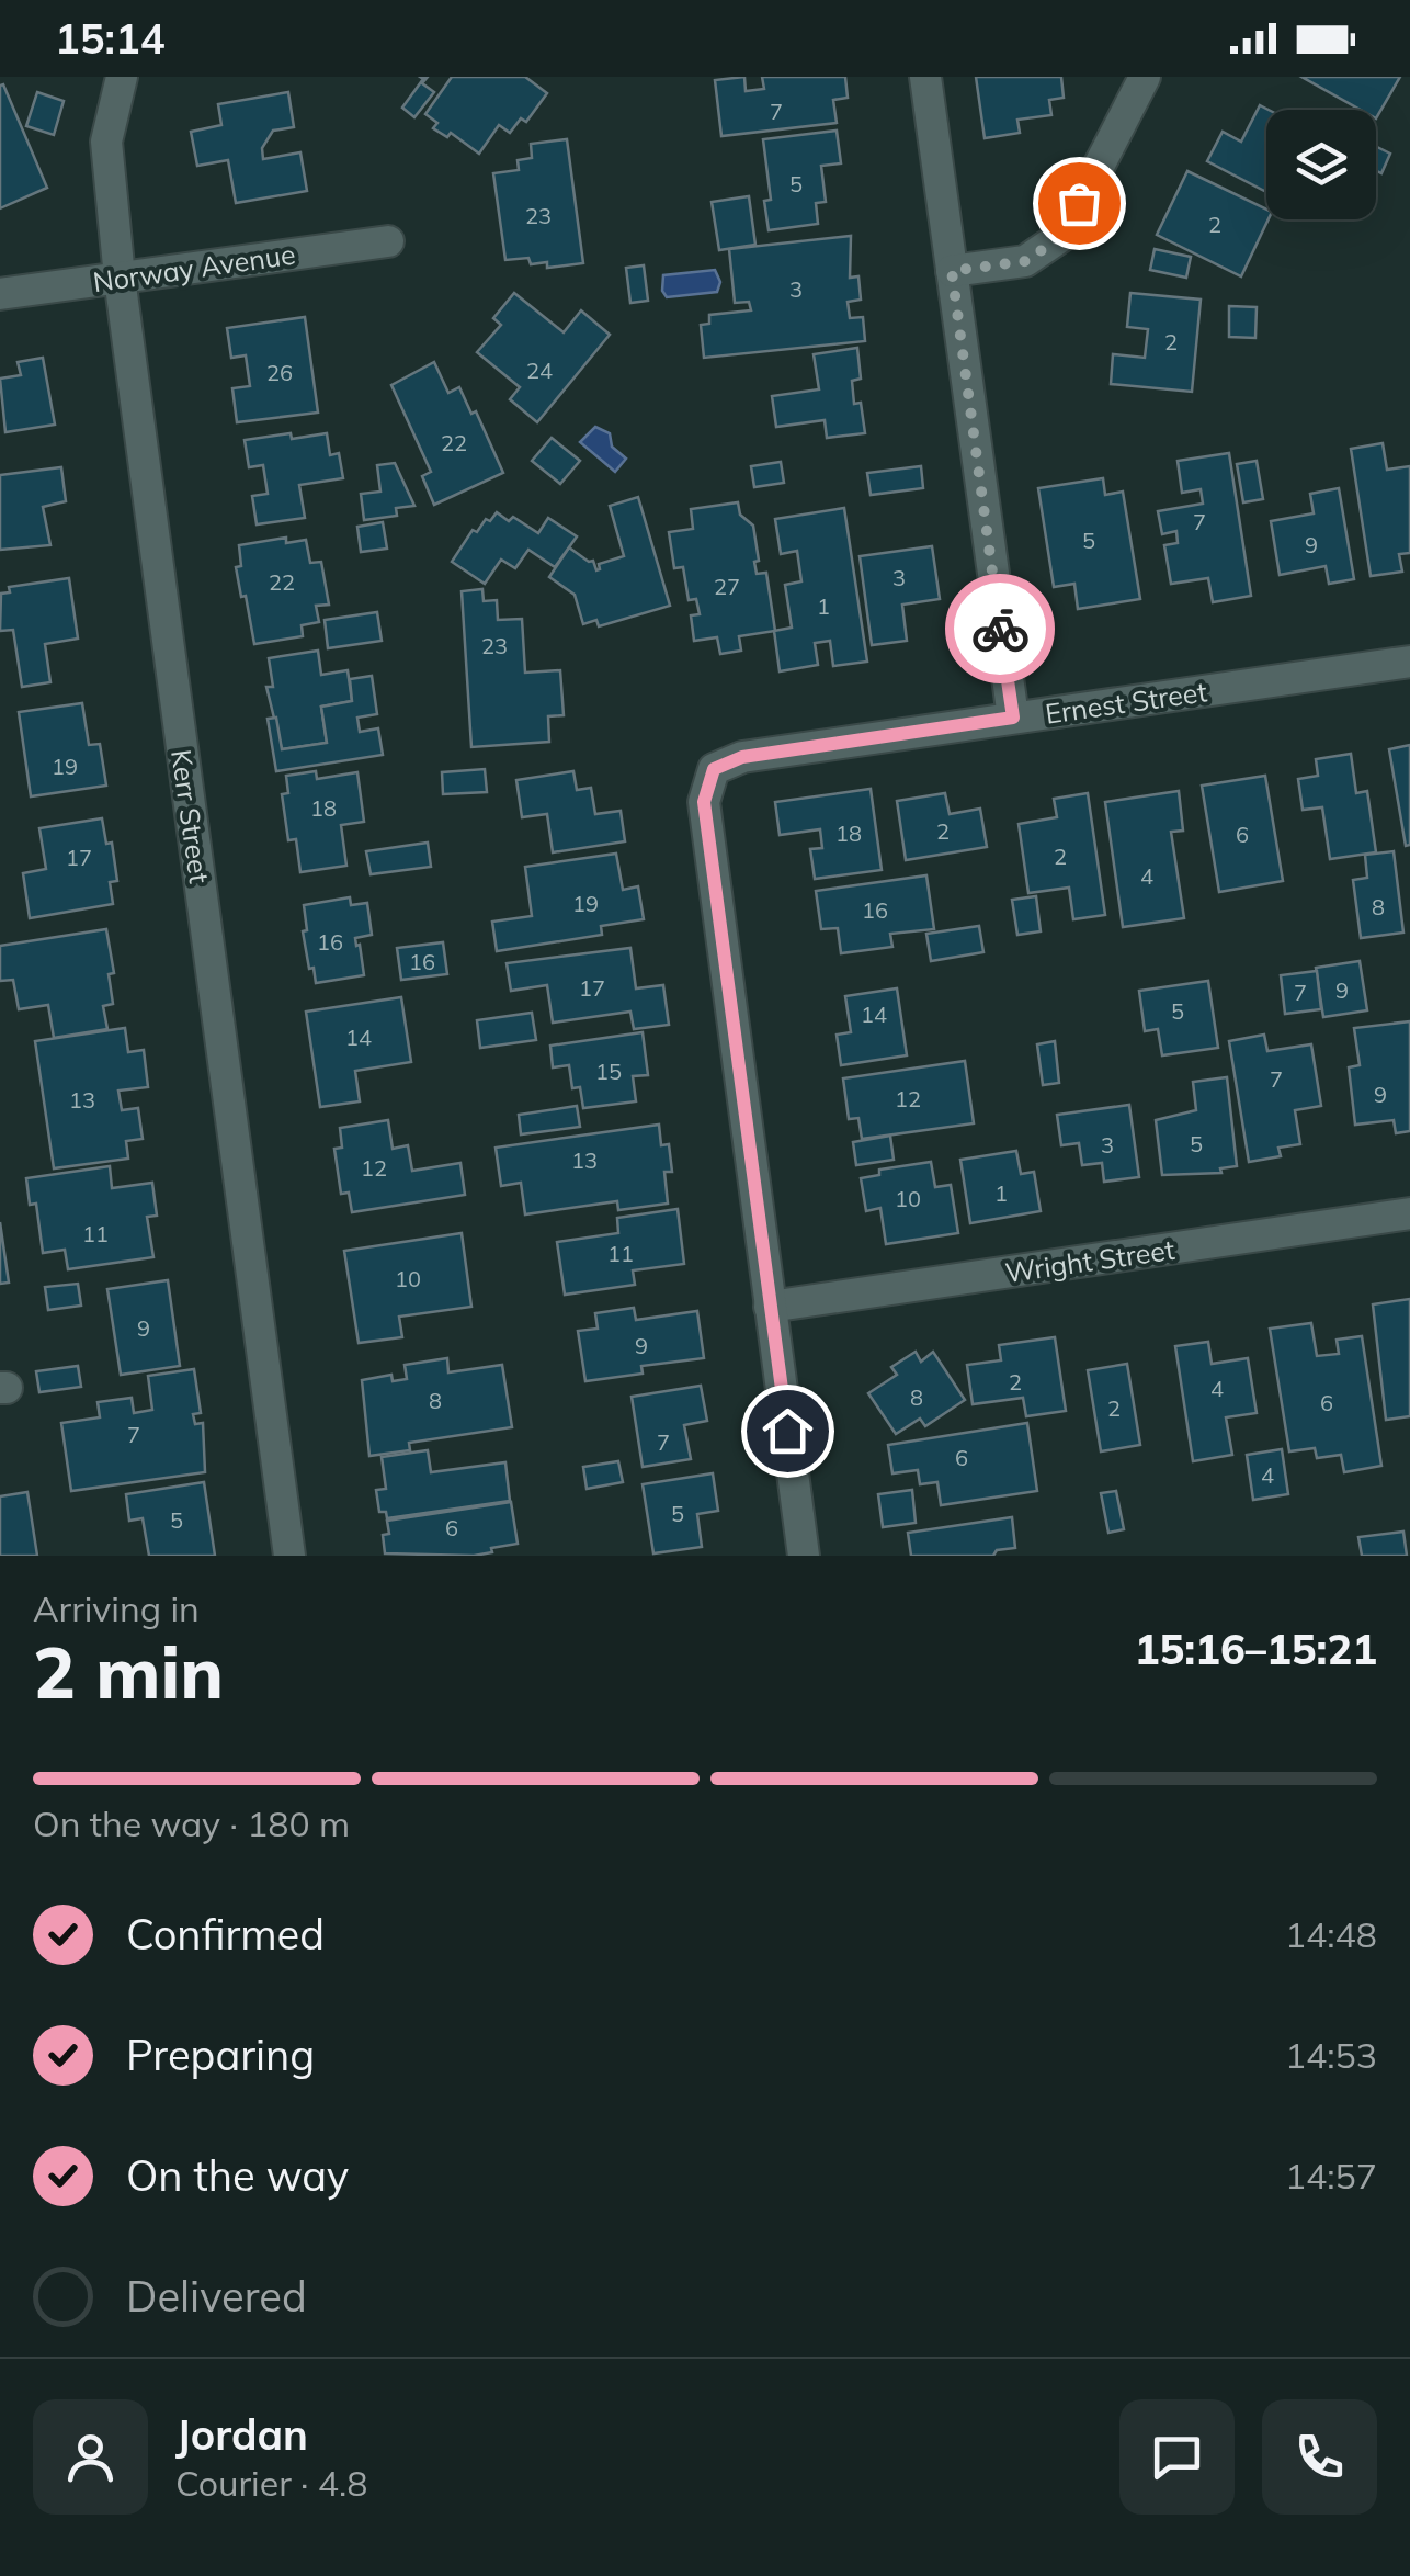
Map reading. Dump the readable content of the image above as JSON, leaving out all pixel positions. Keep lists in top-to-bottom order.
{
  "streets": {
    "street": [
      "Norway Avenue",
      "Ernest Street",
      "Kerr Street",
      "Wright Street"
    ]
  },
  "crossings": [
    ["Norway Avenue", "Kerr Street"],
    ["Ernest Street", "Wright Street"]
  ],
  "house_numbers": [
    "7",
    "5",
    "23",
    "2",
    "3",
    "2",
    "24",
    "26",
    "22",
    "7",
    "5",
    "9",
    "3",
    "22",
    "27",
    "1",
    "23",
    "19",
    "18",
    "2",
    "18",
    "6",
    "2",
    "17",
    "4",
    "19",
    "8",
    "16",
    "16",
    "16",
    "17",
    "9",
    "7",
    "5",
    "14",
    "14",
    "15",
    "7",
    "9",
    "12",
    "13",
    "5",
    "3",
    "13",
    "12",
    "1",
    "10",
    "11",
    "11",
    "10",
    "9",
    "9",
    "2",
    "4",
    "8",
    "8",
    "6",
    "2",
    "7",
    "7",
    "6",
    "4",
    "5",
    "5",
    "6"
  ],
  "page": {
    "status": "15:14",
    "heading": ["2 min", "Arriving in", "15:16–15:21"],
    "panel": ["Jordan", "Courier · 4.8"],
    "bar": "On the way · 180 m",
    "list": [
      ["Confirmed", "14:48"],
      ["Preparing", "14:53"],
      ["On the way", "14:57"],
      "Delivered"
    ]
  }
}
